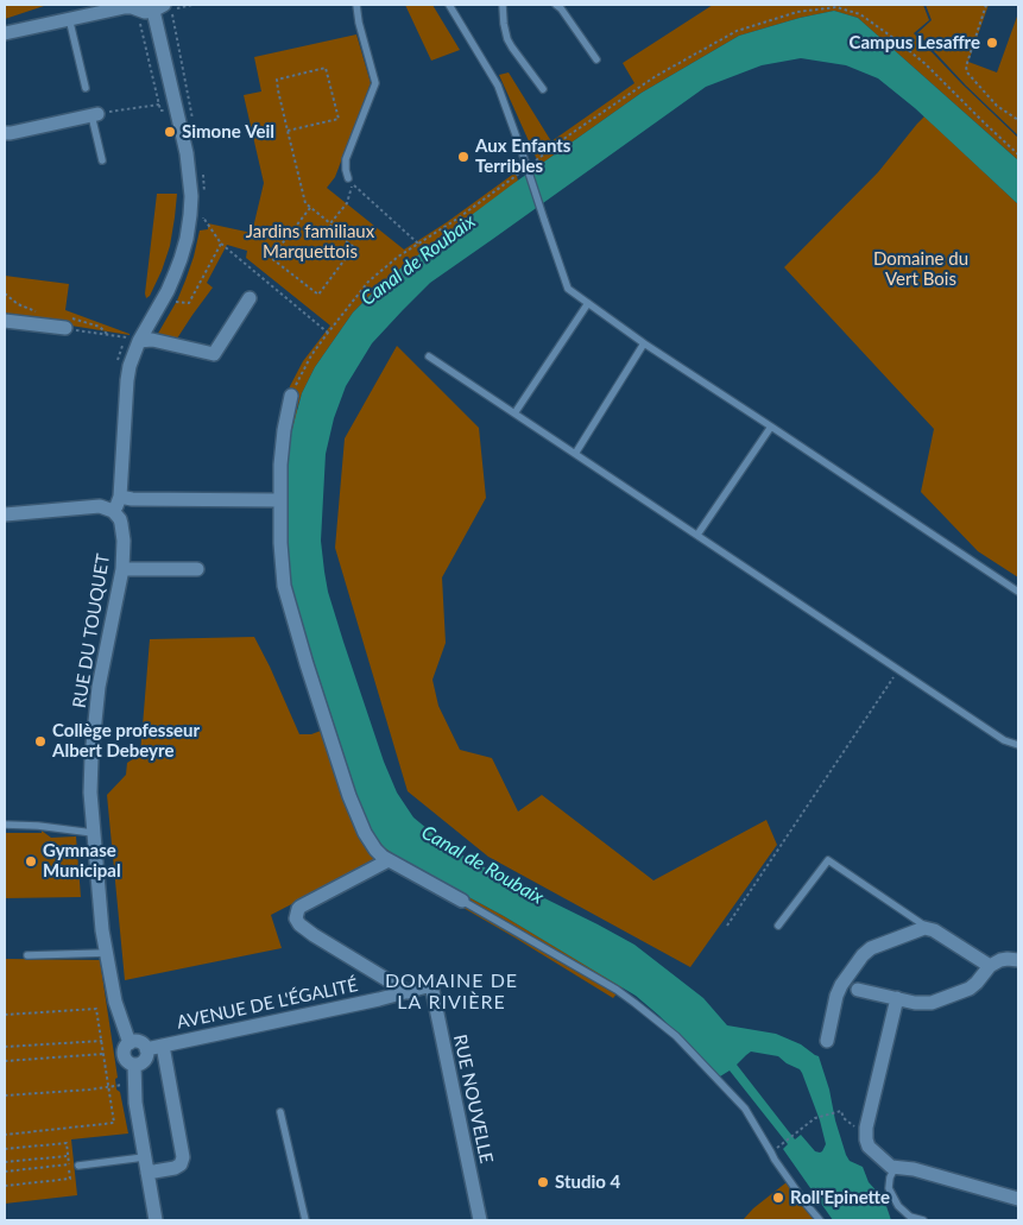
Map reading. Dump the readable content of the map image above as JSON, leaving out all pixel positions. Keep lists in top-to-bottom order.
{
  "streets": {
    "street": ["RUE DU TOUQUET", "AVENUE DE L'ÉGALITÉ", "RUE NOUVELLE"]
  },
  "crossings": [
    ["RUE DU TOUQUET", "AVENUE DE L'ÉGALITÉ"],
    ["AVENUE DE L'ÉGALITÉ", "RUE NOUVELLE"]
  ],
  "districts": ["DOMAINE DE LA RIVIÈRE"],
  "water": ["Canal de Roubaix"],
  "parks": ["Jardins familiaux Marquettois", "Domaine du Vert Bois"],
  "places": [
    "Campus Lesaffre",
    "Simone Veil",
    "Aux Enfants Terribles",
    "Collège professeur Albert Debeyre",
    "Gymnase Municipal",
    "Studio 4",
    "Roll'Epinette"
  ]
}
